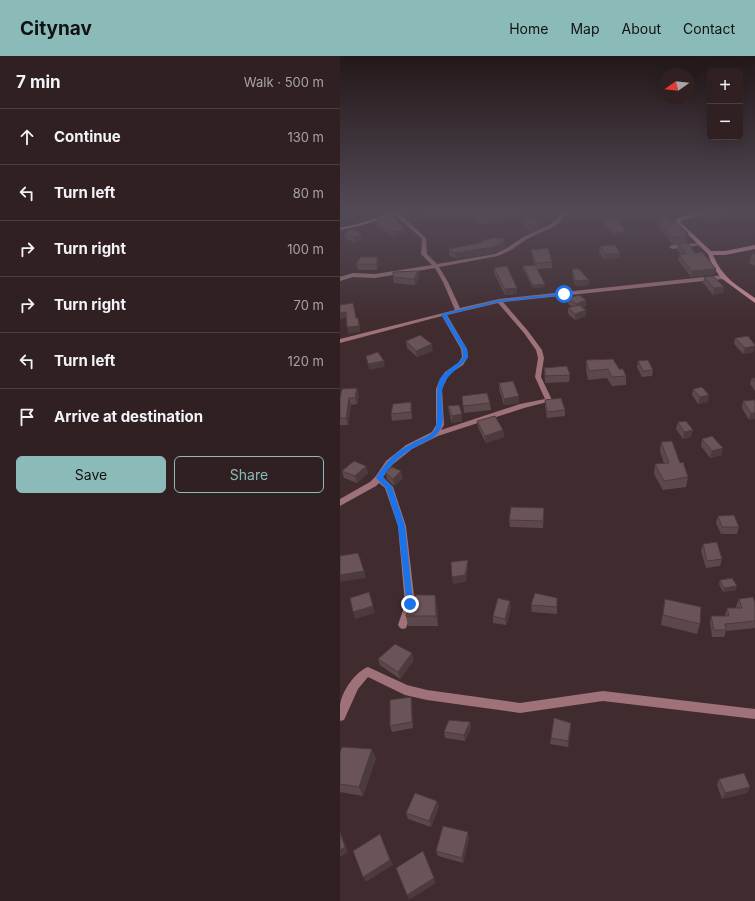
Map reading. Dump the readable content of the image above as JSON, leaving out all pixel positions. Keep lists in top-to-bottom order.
{
  "north": "left",
  "page": {
    "header": "Citynav",
    "nav": [
      "Home",
      "Map",
      "About",
      "Contact"
    ],
    "heading": ["7 min", "Walk · 500 m"],
    "map_buttons": ["+", "−"],
    "list": [
      ["Continue", "130 m"],
      ["Turn left", "80 m"],
      ["Turn right", "100 m"],
      ["Turn right", "70 m"],
      ["Turn left", "120 m"],
      "Arrive at destination"
    ],
    "buttons": ["Save", "Share"]
  }
}
